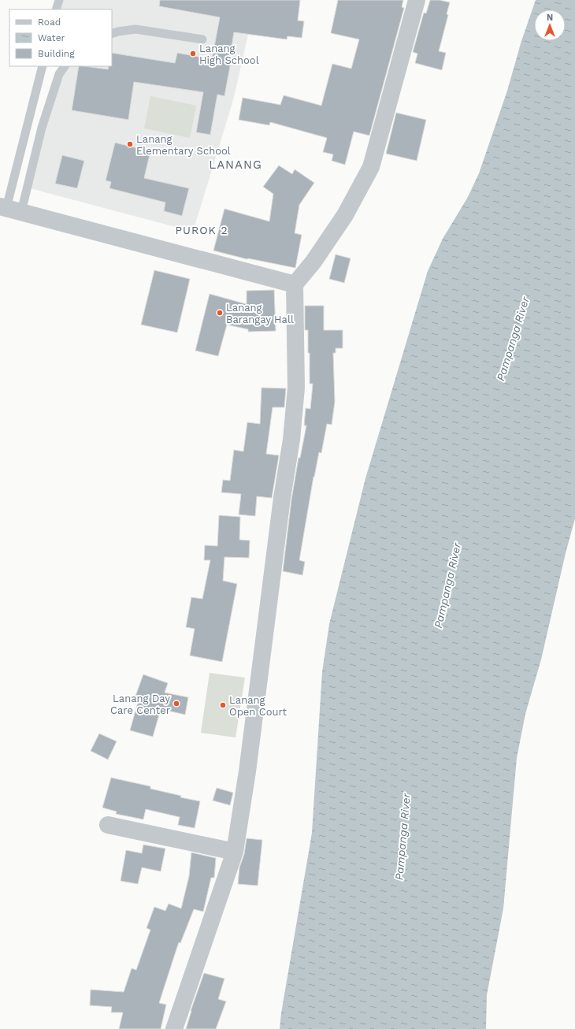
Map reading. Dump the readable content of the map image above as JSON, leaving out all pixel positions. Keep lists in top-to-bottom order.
{
  "districts": ["LANANG", "PUROK 2"],
  "water": ["Pampanga River"],
  "places": [
    "Lanang High School",
    "Lanang Elementary School",
    "Lanang Barangay Hall",
    "Lanang Day Care Center",
    "Lanang Open Court"
  ],
  "legend": ["Road", "Water", "Building"],
  "north": "top"
}
